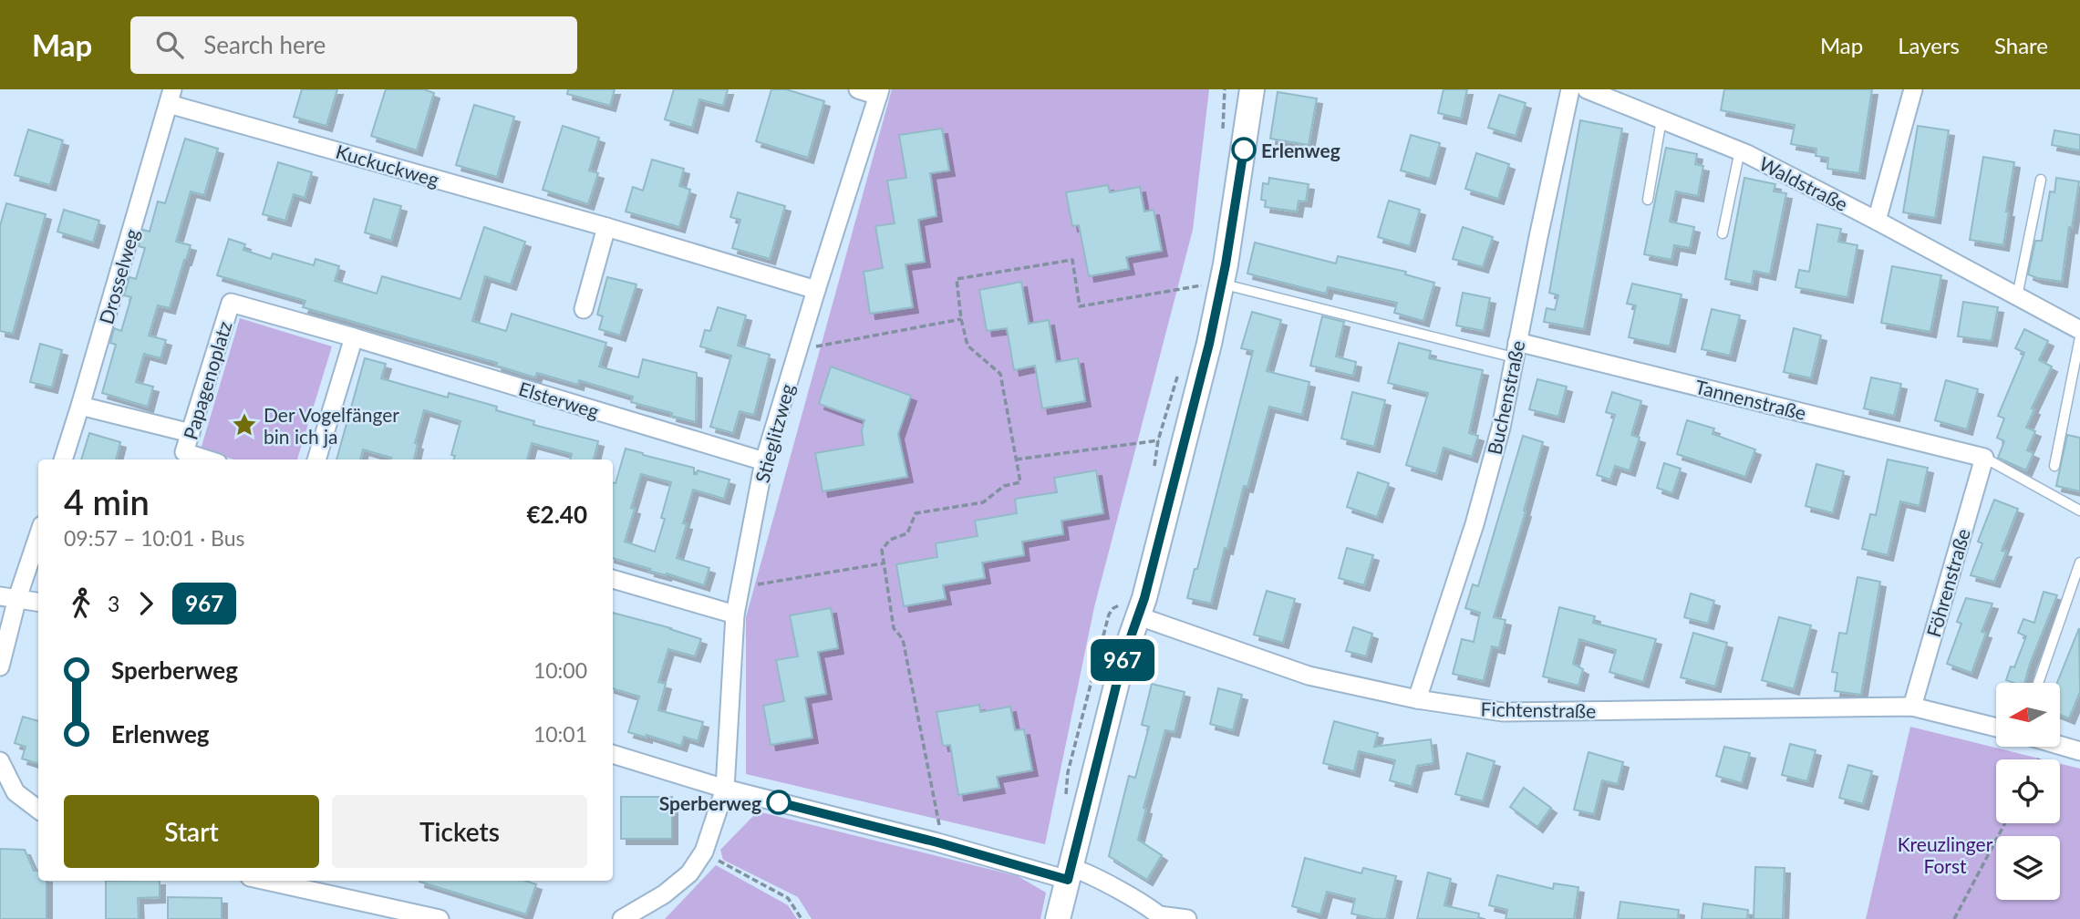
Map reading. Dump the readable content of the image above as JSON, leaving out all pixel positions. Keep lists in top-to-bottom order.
{
  "streets": {
    "street": [
      "Kuckuckweg",
      "Waldstraße",
      "Drosselweg",
      "Papagenoplatz",
      "Buchenstraße",
      "Elsterweg",
      "Tannenstraße",
      "Stieglitzweg",
      "Föhrenstraße",
      "Fichtenstraße"
    ]
  },
  "crossings": [
    ["Kuckuckweg", "Drosselweg"],
    ["Kuckuckweg", "Stieglitzweg"],
    ["Papagenoplatz", "Elsterweg"],
    ["Buchenstraße", "Tannenstraße"],
    ["Buchenstraße", "Fichtenstraße"],
    ["Elsterweg", "Stieglitzweg"],
    ["Tannenstraße", "Föhrenstraße"],
    ["Föhrenstraße", "Fichtenstraße"]
  ],
  "parks": ["Kreuzlinger Forst"],
  "places": {
    "other": ["Erlenweg", "Sperberweg"],
    "place": ["Der Vogelfänger bin ich ja"]
  },
  "lines": ["bus line 967"],
  "north": "left",
  "page": {
    "header": "Map",
    "search": "Search here",
    "nav": ["Map", "Layers", "Share"],
    "on_map": "967",
    "heading": ["4 min", "09:57 – 10:01 · Bus", "€2.40"],
    "legs": ["3", "967"],
    "list": [
      {
        "name": "Sperberweg",
        "value": "10:00"
      },
      {
        "name": "Erlenweg",
        "value": "10:01"
      }
    ],
    "buttons": ["Start", "Tickets"]
  }
}
